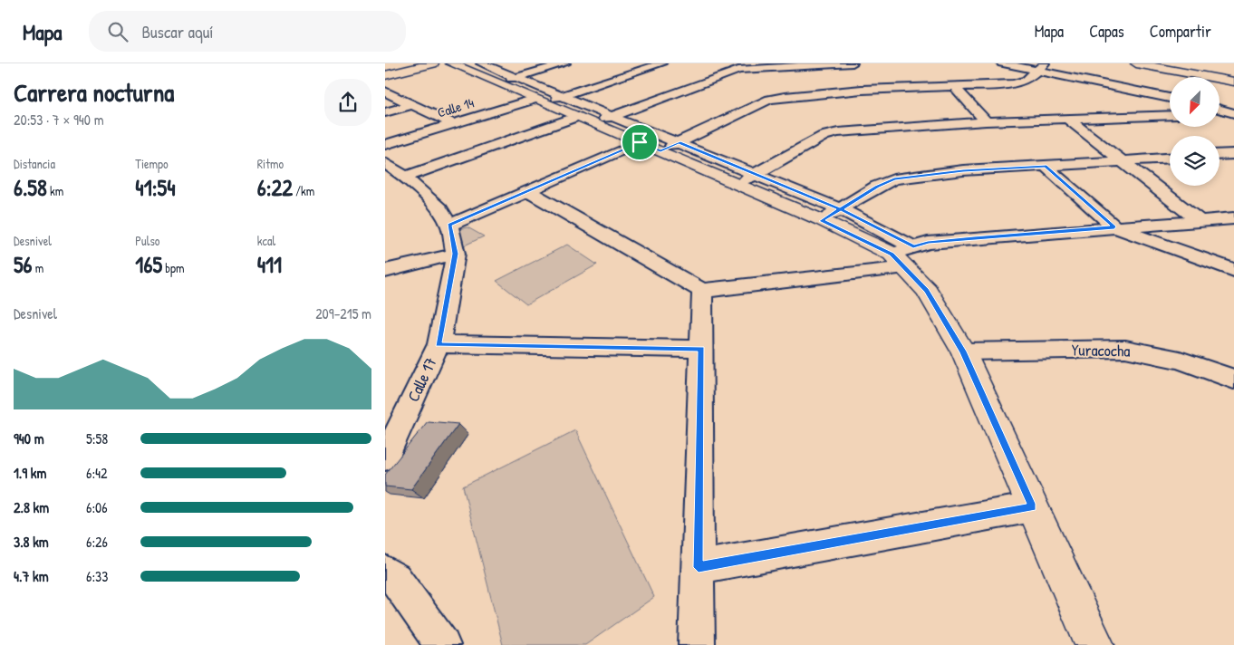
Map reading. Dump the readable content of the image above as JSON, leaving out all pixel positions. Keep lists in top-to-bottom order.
{
  "streets": {
    "street": ["Calle 14", "Yuracocha", "Calle 17"]
  },
  "north": "bottom left",
  "page": {
    "header": "Mapa",
    "search": "Buscar aquí",
    "nav": ["Mapa", "Capas", "Compartir"],
    "heading": ["Carrera nocturna", "20:53 · 7 × 940 m"],
    "stats": [
      ["Distancia", "6.58 km"],
      ["Tiempo", "41:54"],
      ["Ritmo", "6:22 /km"],
      ["Desnivel", "56 m"],
      ["Pulso", "165 bpm"],
      ["kcal", "411"]
    ],
    "chart": ["Desnivel", "209–215 m"],
    "list": [
      {
        "name": "940 m",
        "note": "5:58"
      },
      {
        "name": "1.9 km",
        "note": "6:42"
      },
      {
        "name": "2.8 km",
        "note": "6:06"
      },
      {
        "name": "3.8 km",
        "note": "6:26"
      },
      {
        "name": "4.7 km",
        "note": "6:33"
      }
    ]
  }
}
